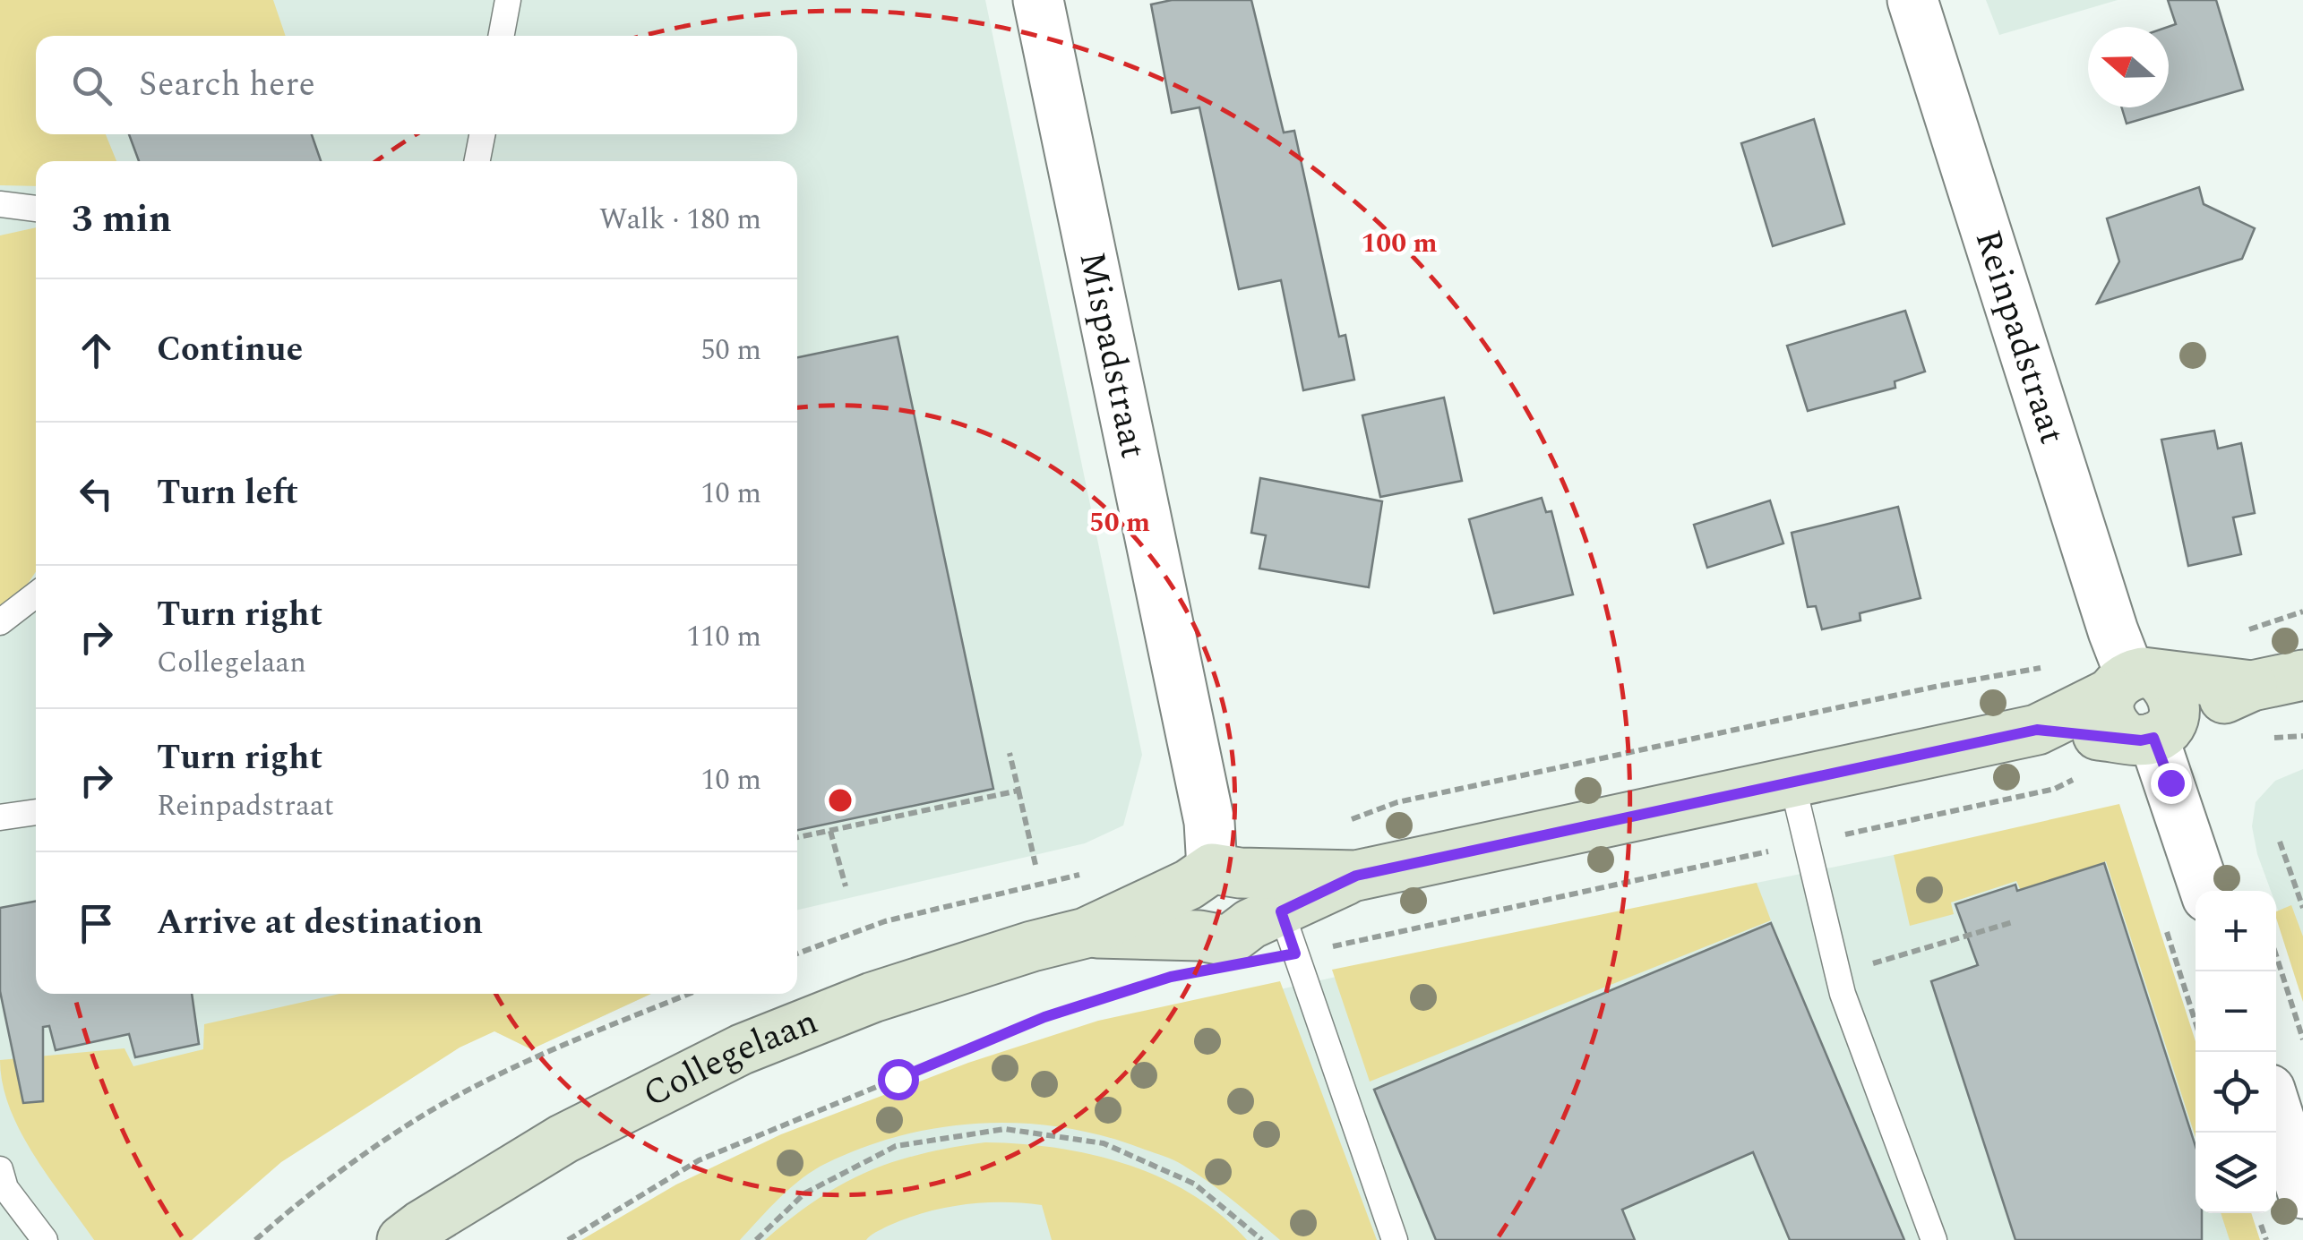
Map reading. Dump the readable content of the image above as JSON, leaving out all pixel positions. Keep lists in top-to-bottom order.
{
  "streets": {
    "street": ["Reinpadstraat", "Mispadstraat", "Collegelaan"]
  },
  "crossings": [
    ["Reinpadstraat", "Collegelaan"],
    ["Mispadstraat", "Collegelaan"]
  ],
  "north": "left",
  "page": {
    "search": "Search here",
    "heading": ["3 min", "Walk · 180 m"],
    "list": [
      ["Continue", "50 m"],
      ["Turn left", "10 m"],
      ["Turn right", "Collegelaan", "110 m"],
      ["Turn right", "Reinpadstraat", "10 m"],
      "Arrive at destination"
    ],
    "map_buttons": ["+", "−"]
  },
  "rings": ["100 m", "50 m"]
}
